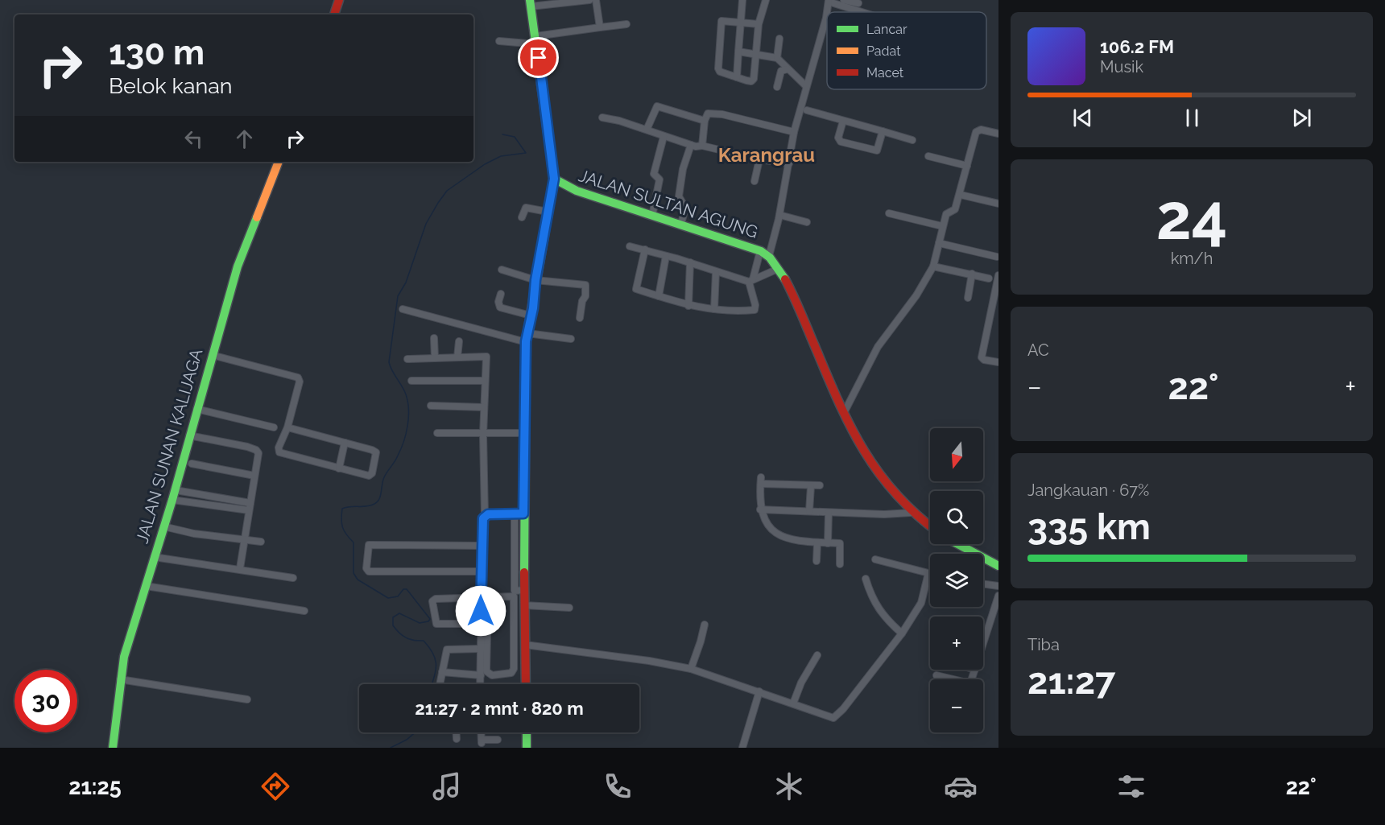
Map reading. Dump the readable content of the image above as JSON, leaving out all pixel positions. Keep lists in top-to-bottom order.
{
  "streets": {
    "street": ["JALAN SULTAN AGUNG", "JALAN SUNAN KALIJAGA"]
  },
  "districts": ["Karangrau"],
  "legend": ["Lancar", "Padat", "Macet"],
  "north": "bottom",
  "page": {
    "turn": ["130 m", "Belok kanan"],
    "song": ["106.2 FM", "Musik"],
    "tile": [
      ["24", "km/h"],
      "AC",
      ["Jangkauan · 67%", "335 km"],
      ["Tiba", "21:27"]
    ],
    "heat": ["−", "22°", "+"],
    "map_buttons": ["+", "−"],
    "limit": "30",
    "trip": "21:27 · 2 mnt · 820 m",
    "tabs": ["21:25", "22°"]
  }
}
